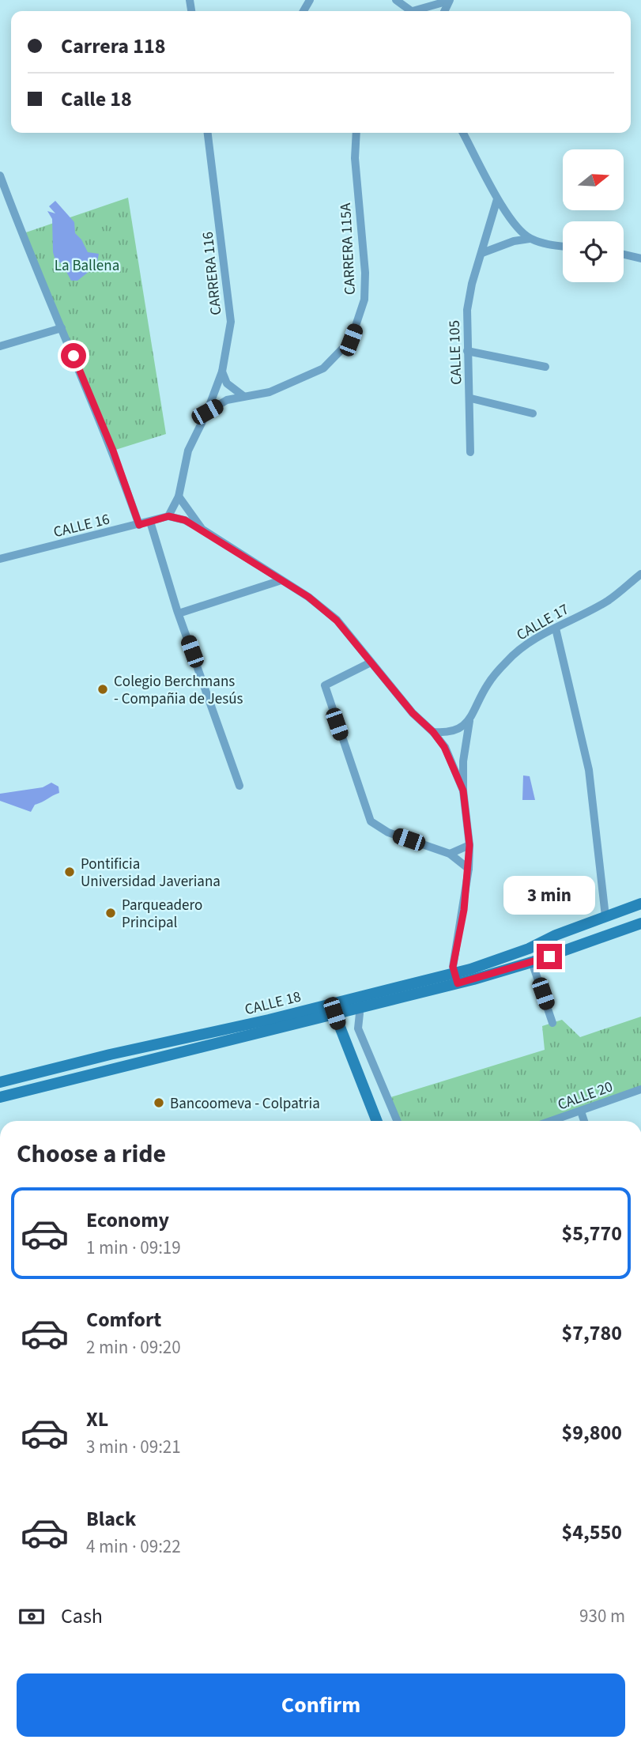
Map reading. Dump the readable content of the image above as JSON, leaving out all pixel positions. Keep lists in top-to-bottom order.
{
  "streets": {
    "main road": ["CALLE 18"],
    "street": [
      "CARRERA 115A",
      "CARRERA 116",
      "CALLE 105",
      "CALLE 16",
      "CALLE 17",
      "CALLE 20"
    ]
  },
  "crossings": [
    ["CARRERA 116", "CALLE 16"]
  ],
  "parks": ["La Ballena"],
  "places": [
    "Colegio Berchmans - Compañia de Jesús",
    "Pontificia Universidad Javeriana",
    "Parqueadero Principal",
    "Bancoomeva - Colpatria"
  ],
  "north": "right",
  "page": {
    "banner": ["Carrera 118", "Calle 18"],
    "bubble": "3 min",
    "heading": "Choose a ride",
    "list": [
      {
        "name": "Economy",
        "note": "1 min · 09:19",
        "value": "$5,770"
      },
      {
        "name": "Comfort",
        "note": "2 min · 09:20",
        "value": "$7,780"
      },
      {
        "name": "XL",
        "note": "3 min · 09:21",
        "value": "$9,800"
      },
      {
        "name": "Black",
        "note": "4 min · 09:22",
        "value": "$4,550"
      }
    ],
    "pay": ["Cash", "930 m"],
    "buttons": "Confirm"
  }
}
